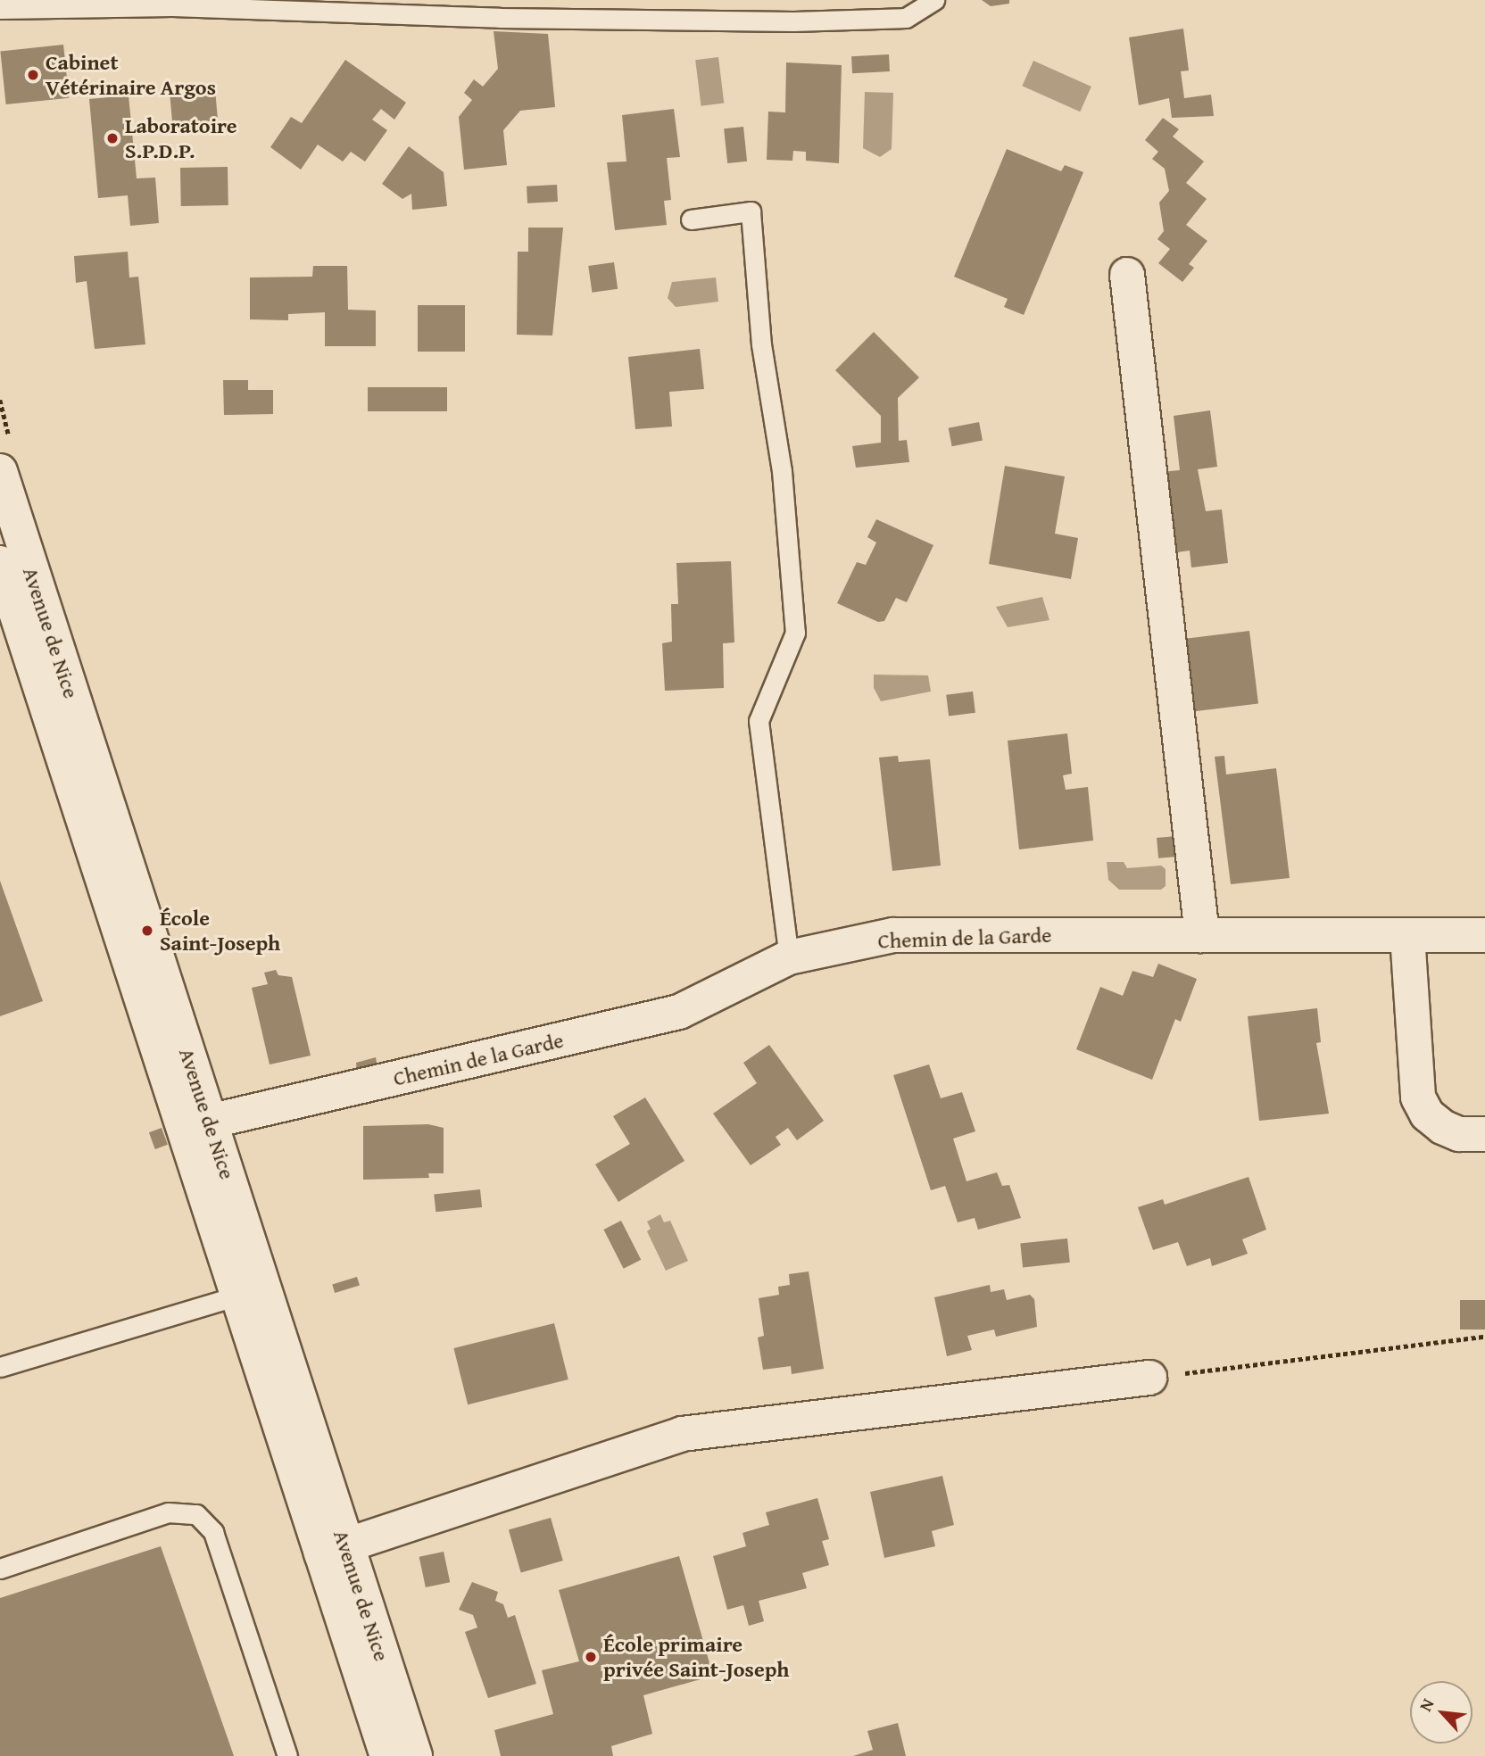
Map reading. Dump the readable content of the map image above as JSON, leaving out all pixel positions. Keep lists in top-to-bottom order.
{
  "streets": {
    "street": ["Avenue de Nice", "Chemin de la Garde"]
  },
  "crossings": [
    ["Avenue de Nice", "Chemin de la Garde"]
  ],
  "places": [
    "Cabinet Vétérinaire Argos",
    "Laboratoire S.P.D.P.",
    "École Saint-Joseph",
    "École primaire privée Saint-Joseph"
  ],
  "north": "top left"
}
